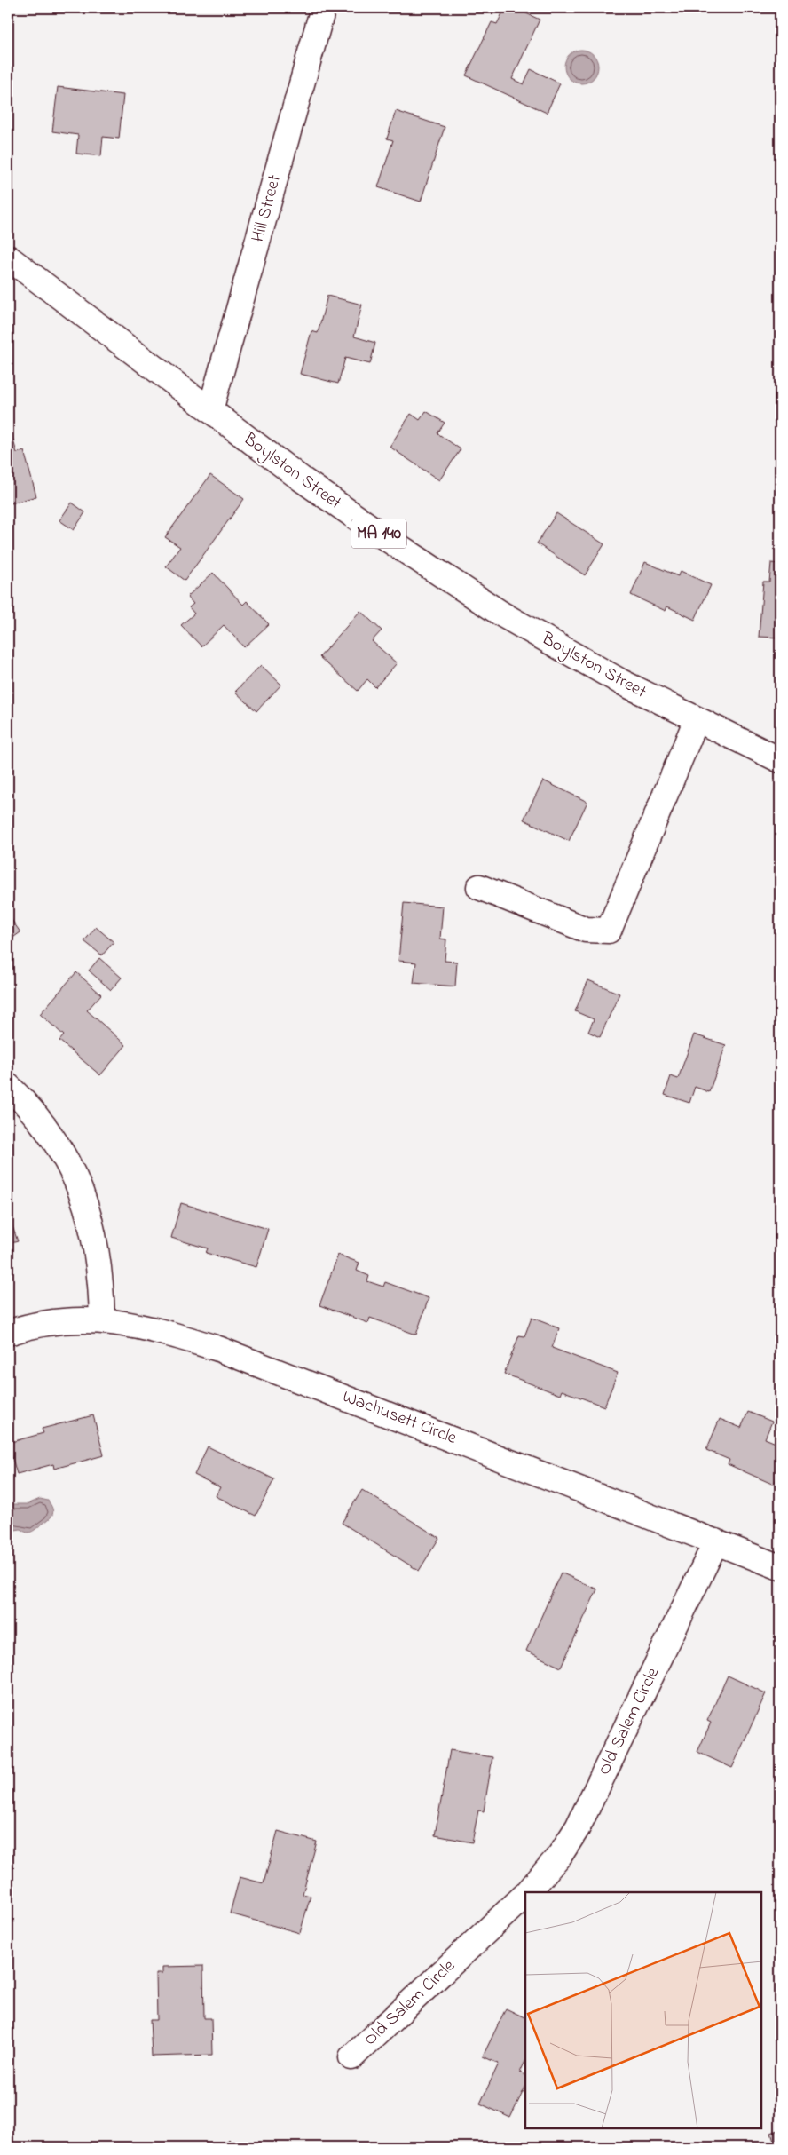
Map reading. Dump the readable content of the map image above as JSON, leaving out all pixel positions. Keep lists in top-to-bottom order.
{
  "streets": {
    "street": [
      "Hill Street",
      "Boylston Street",
      "MA 140",
      "Wachusett Circle",
      "Old Salem Circle"
    ]
  },
  "crossings": [
    ["Hill Street", "Boylston Street"],
    ["Wachusett Circle", "Old Salem Circle"]
  ]
}
